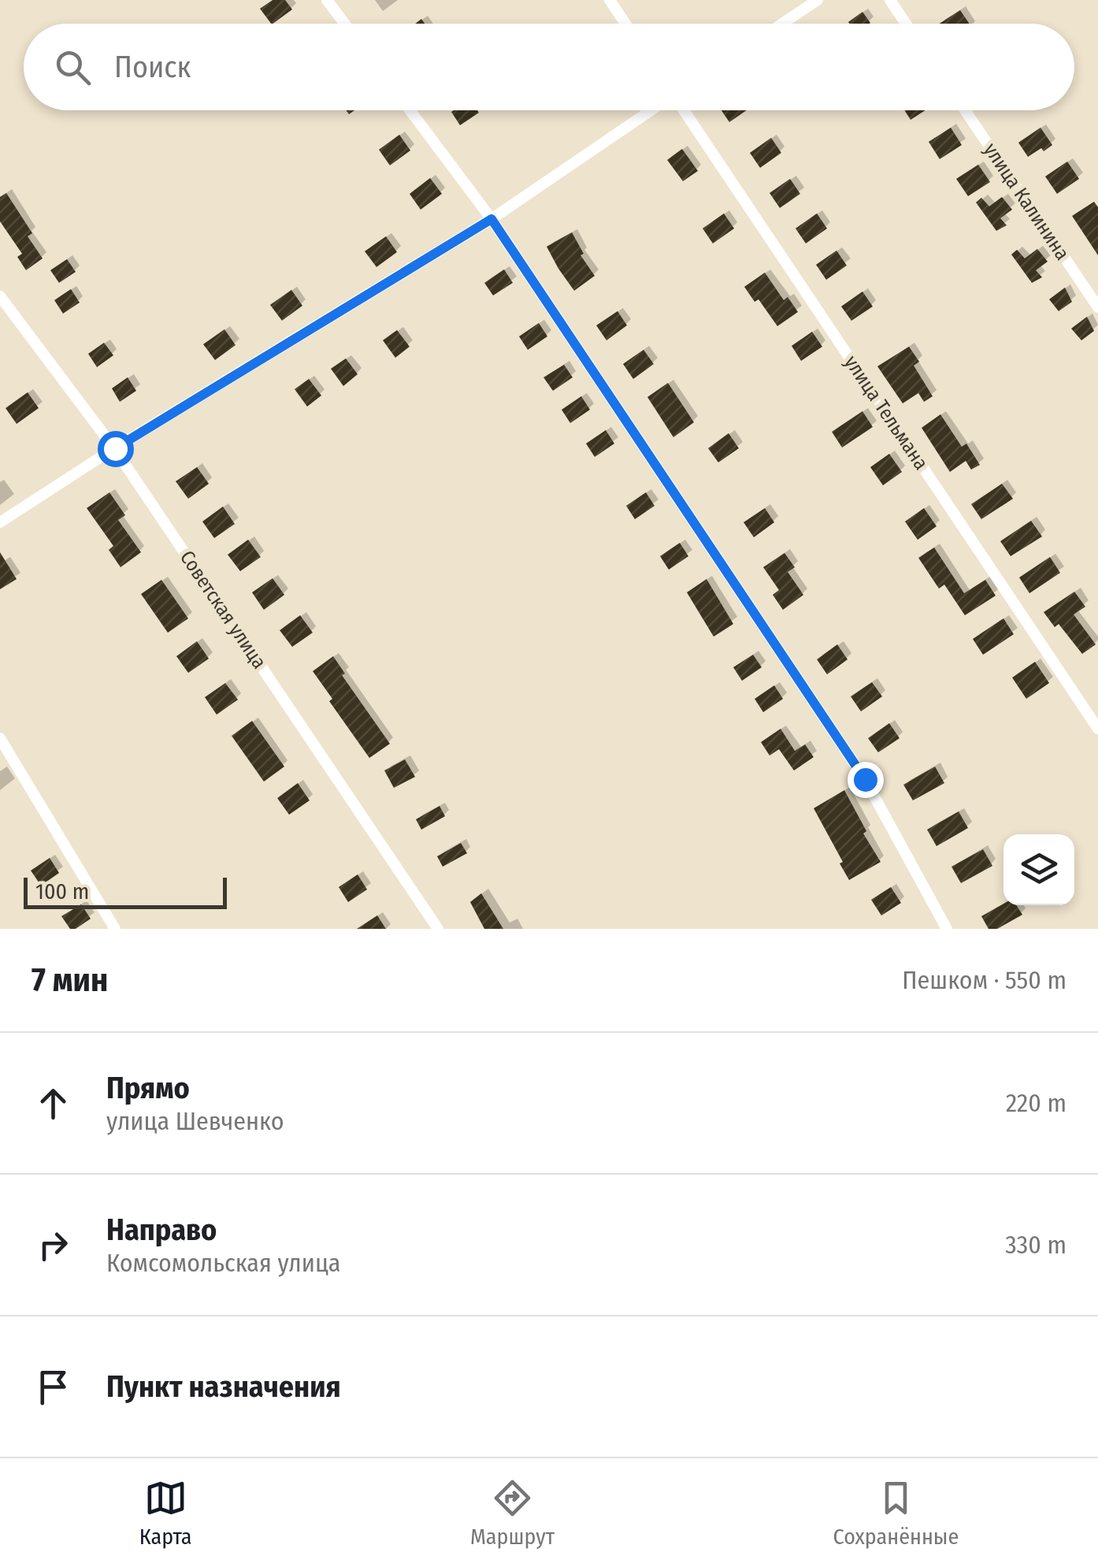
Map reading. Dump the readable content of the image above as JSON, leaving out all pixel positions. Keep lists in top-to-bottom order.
{
  "streets": {
    "street": ["улица Калинина", "улица Тельмана", "Советская улица"]
  },
  "scale_bar": "100 m",
  "page": {
    "search": "Поиск",
    "scale": "100 m",
    "heading": ["7 мин", "Пешком · 550 m"],
    "list": [
      ["Прямо", "улица Шевченко", "220 m"],
      ["Направо", "Комсомольская улица", "330 m"],
      "Пункт назначения"
    ],
    "nav": ["Карта", "Маршрут", "Сохранённые"]
  }
}
